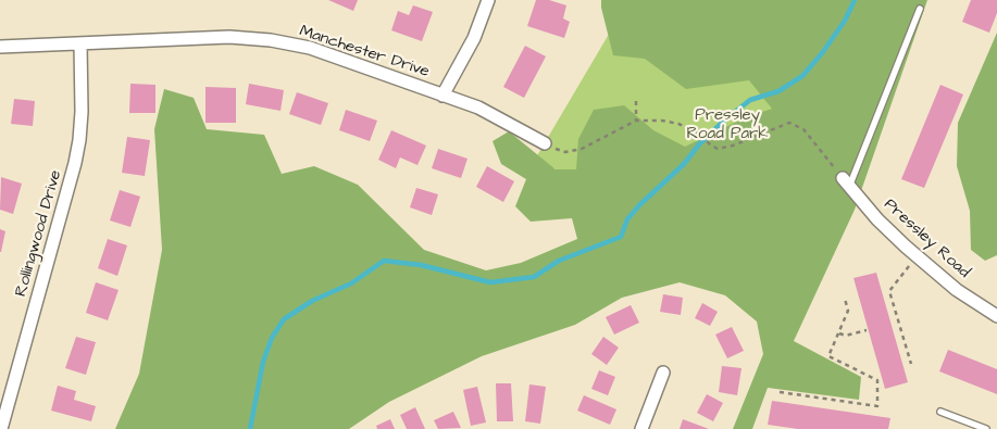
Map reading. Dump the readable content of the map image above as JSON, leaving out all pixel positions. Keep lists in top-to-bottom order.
{
  "streets": {
    "street": ["Manchester Drive", "Rollingwood Drive", "Pressley Road"]
  },
  "crossings": [
    ["Manchester Drive", "Rollingwood Drive"]
  ],
  "parks": ["Pressley Road Park"]
}
